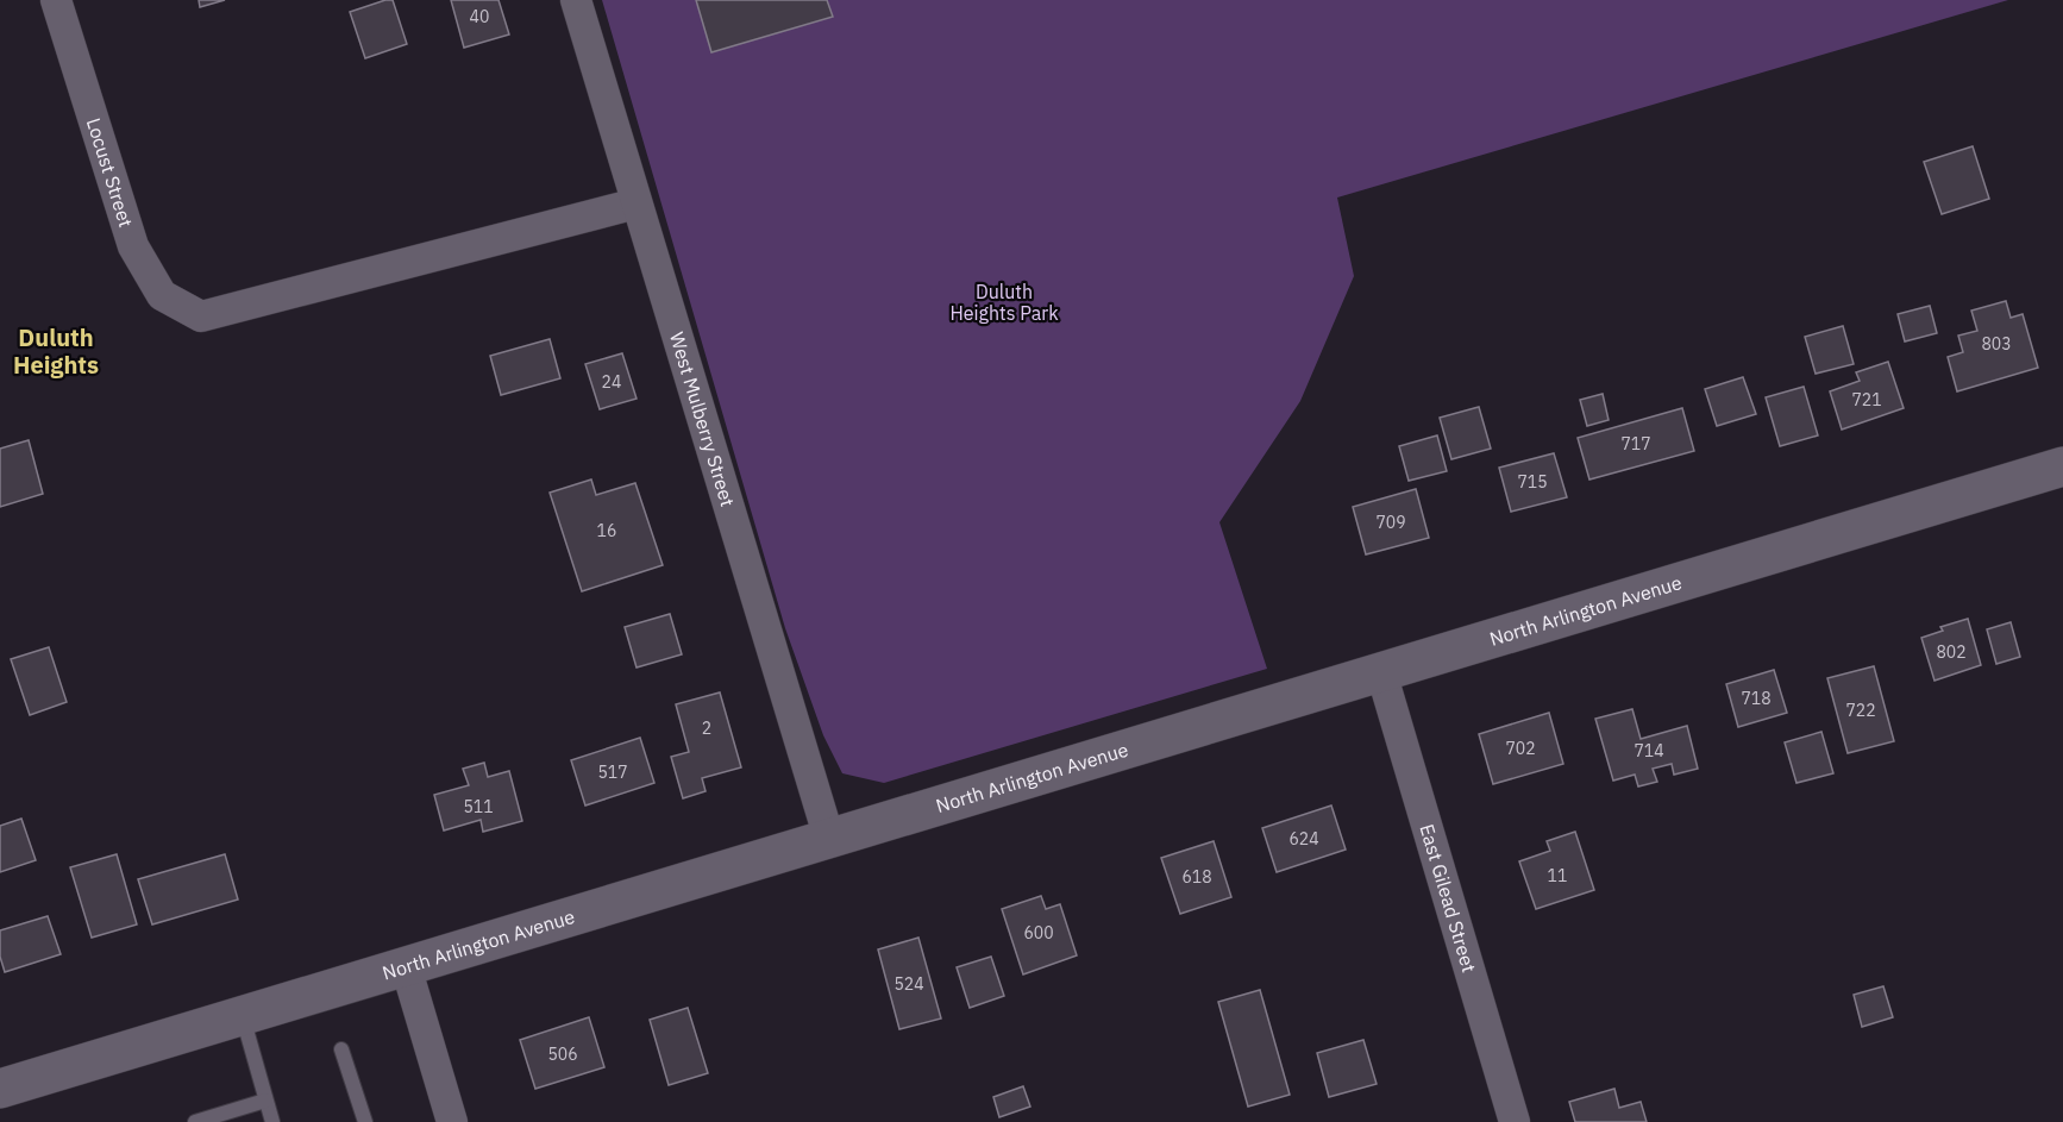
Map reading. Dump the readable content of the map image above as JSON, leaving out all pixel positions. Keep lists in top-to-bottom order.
{
  "streets": {
    "main road": ["North Arlington Avenue"],
    "street": ["Locust Street", "West Mulberry Street", "East Gilead Street"]
  },
  "crossings": [
    ["Locust Street", "West Mulberry Street"],
    ["West Mulberry Street", "North Arlington Avenue"],
    ["North Arlington Avenue", "East Gilead Street"]
  ],
  "districts": ["Duluth Heights"],
  "parks": ["Duluth Heights Park"],
  "house_numbers": [
    "40",
    "803",
    "24",
    "721",
    "717",
    "715",
    "709",
    "16",
    "802",
    "718",
    "722",
    "2",
    "702",
    "714",
    "517",
    "511",
    "624",
    "11",
    "618",
    "600",
    "524",
    "506"
  ]
}
